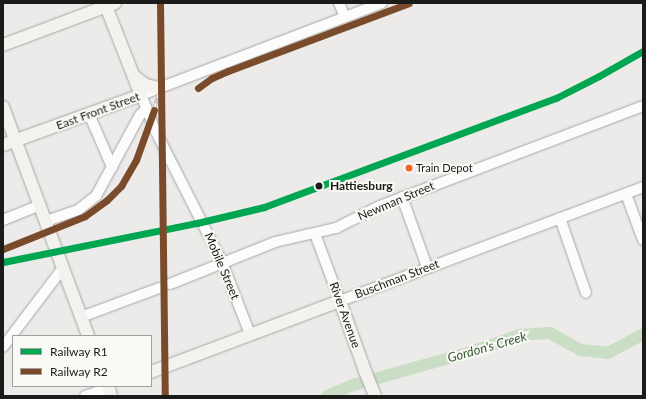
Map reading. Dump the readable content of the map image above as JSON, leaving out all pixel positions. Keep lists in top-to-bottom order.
{
  "streets": {
    "main road": [
      "East Front Street",
      "Mobile Street",
      "Buschman Street",
      "River Avenue"
    ],
    "street": ["Newman Street"]
  },
  "crossings": [
    ["East Front Street", "Mobile Street"],
    ["Newman Street", "Mobile Street"],
    ["Newman Street", "River Avenue"],
    ["Mobile Street", "Buschman Street"],
    ["Buschman Street", "River Avenue"]
  ],
  "water": ["Gordon's Creek"],
  "places": ["Train Depot", "Hattiesburg"],
  "lines": ["rail line R2", "rail line R1"],
  "legend": ["Railway R1", "Railway R2"]
}
